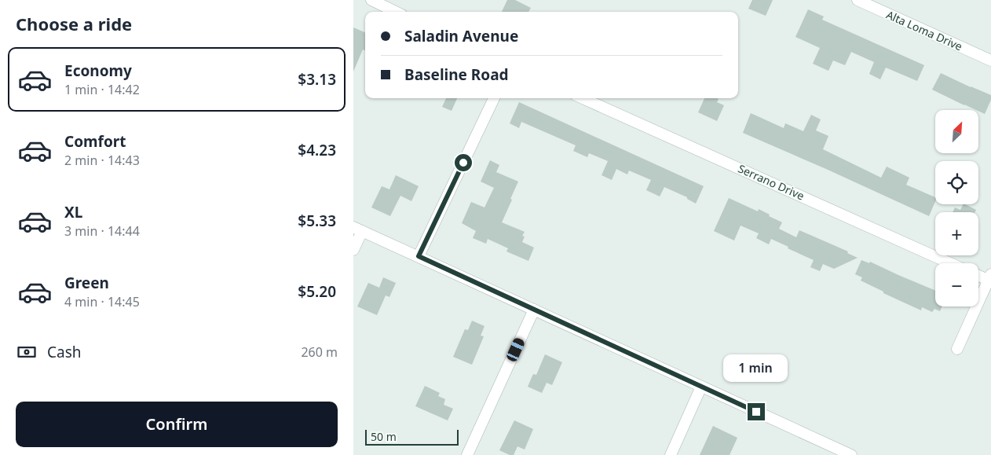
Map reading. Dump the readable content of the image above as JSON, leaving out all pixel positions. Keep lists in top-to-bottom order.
{
  "streets": {
    "street": ["Alta Loma Drive", "Serrano Drive"]
  },
  "scale_bar": "50 m",
  "north": "top right",
  "page": {
    "heading": "Choose a ride",
    "banner": ["Saladin Avenue", "Baseline Road"],
    "list": [
      {
        "name": "Economy",
        "note": "1 min · 14:42",
        "value": "$3.13"
      },
      {
        "name": "Comfort",
        "note": "2 min · 14:43",
        "value": "$4.23"
      },
      {
        "name": "XL",
        "note": "3 min · 14:44",
        "value": "$5.33"
      },
      {
        "name": "Green",
        "note": "4 min · 14:45",
        "value": "$5.20"
      }
    ],
    "map_buttons": ["+", "−"],
    "pay": ["Cash", "260 m"],
    "bubble": "1 min",
    "buttons": "Confirm",
    "scale": "50 m"
  }
}
